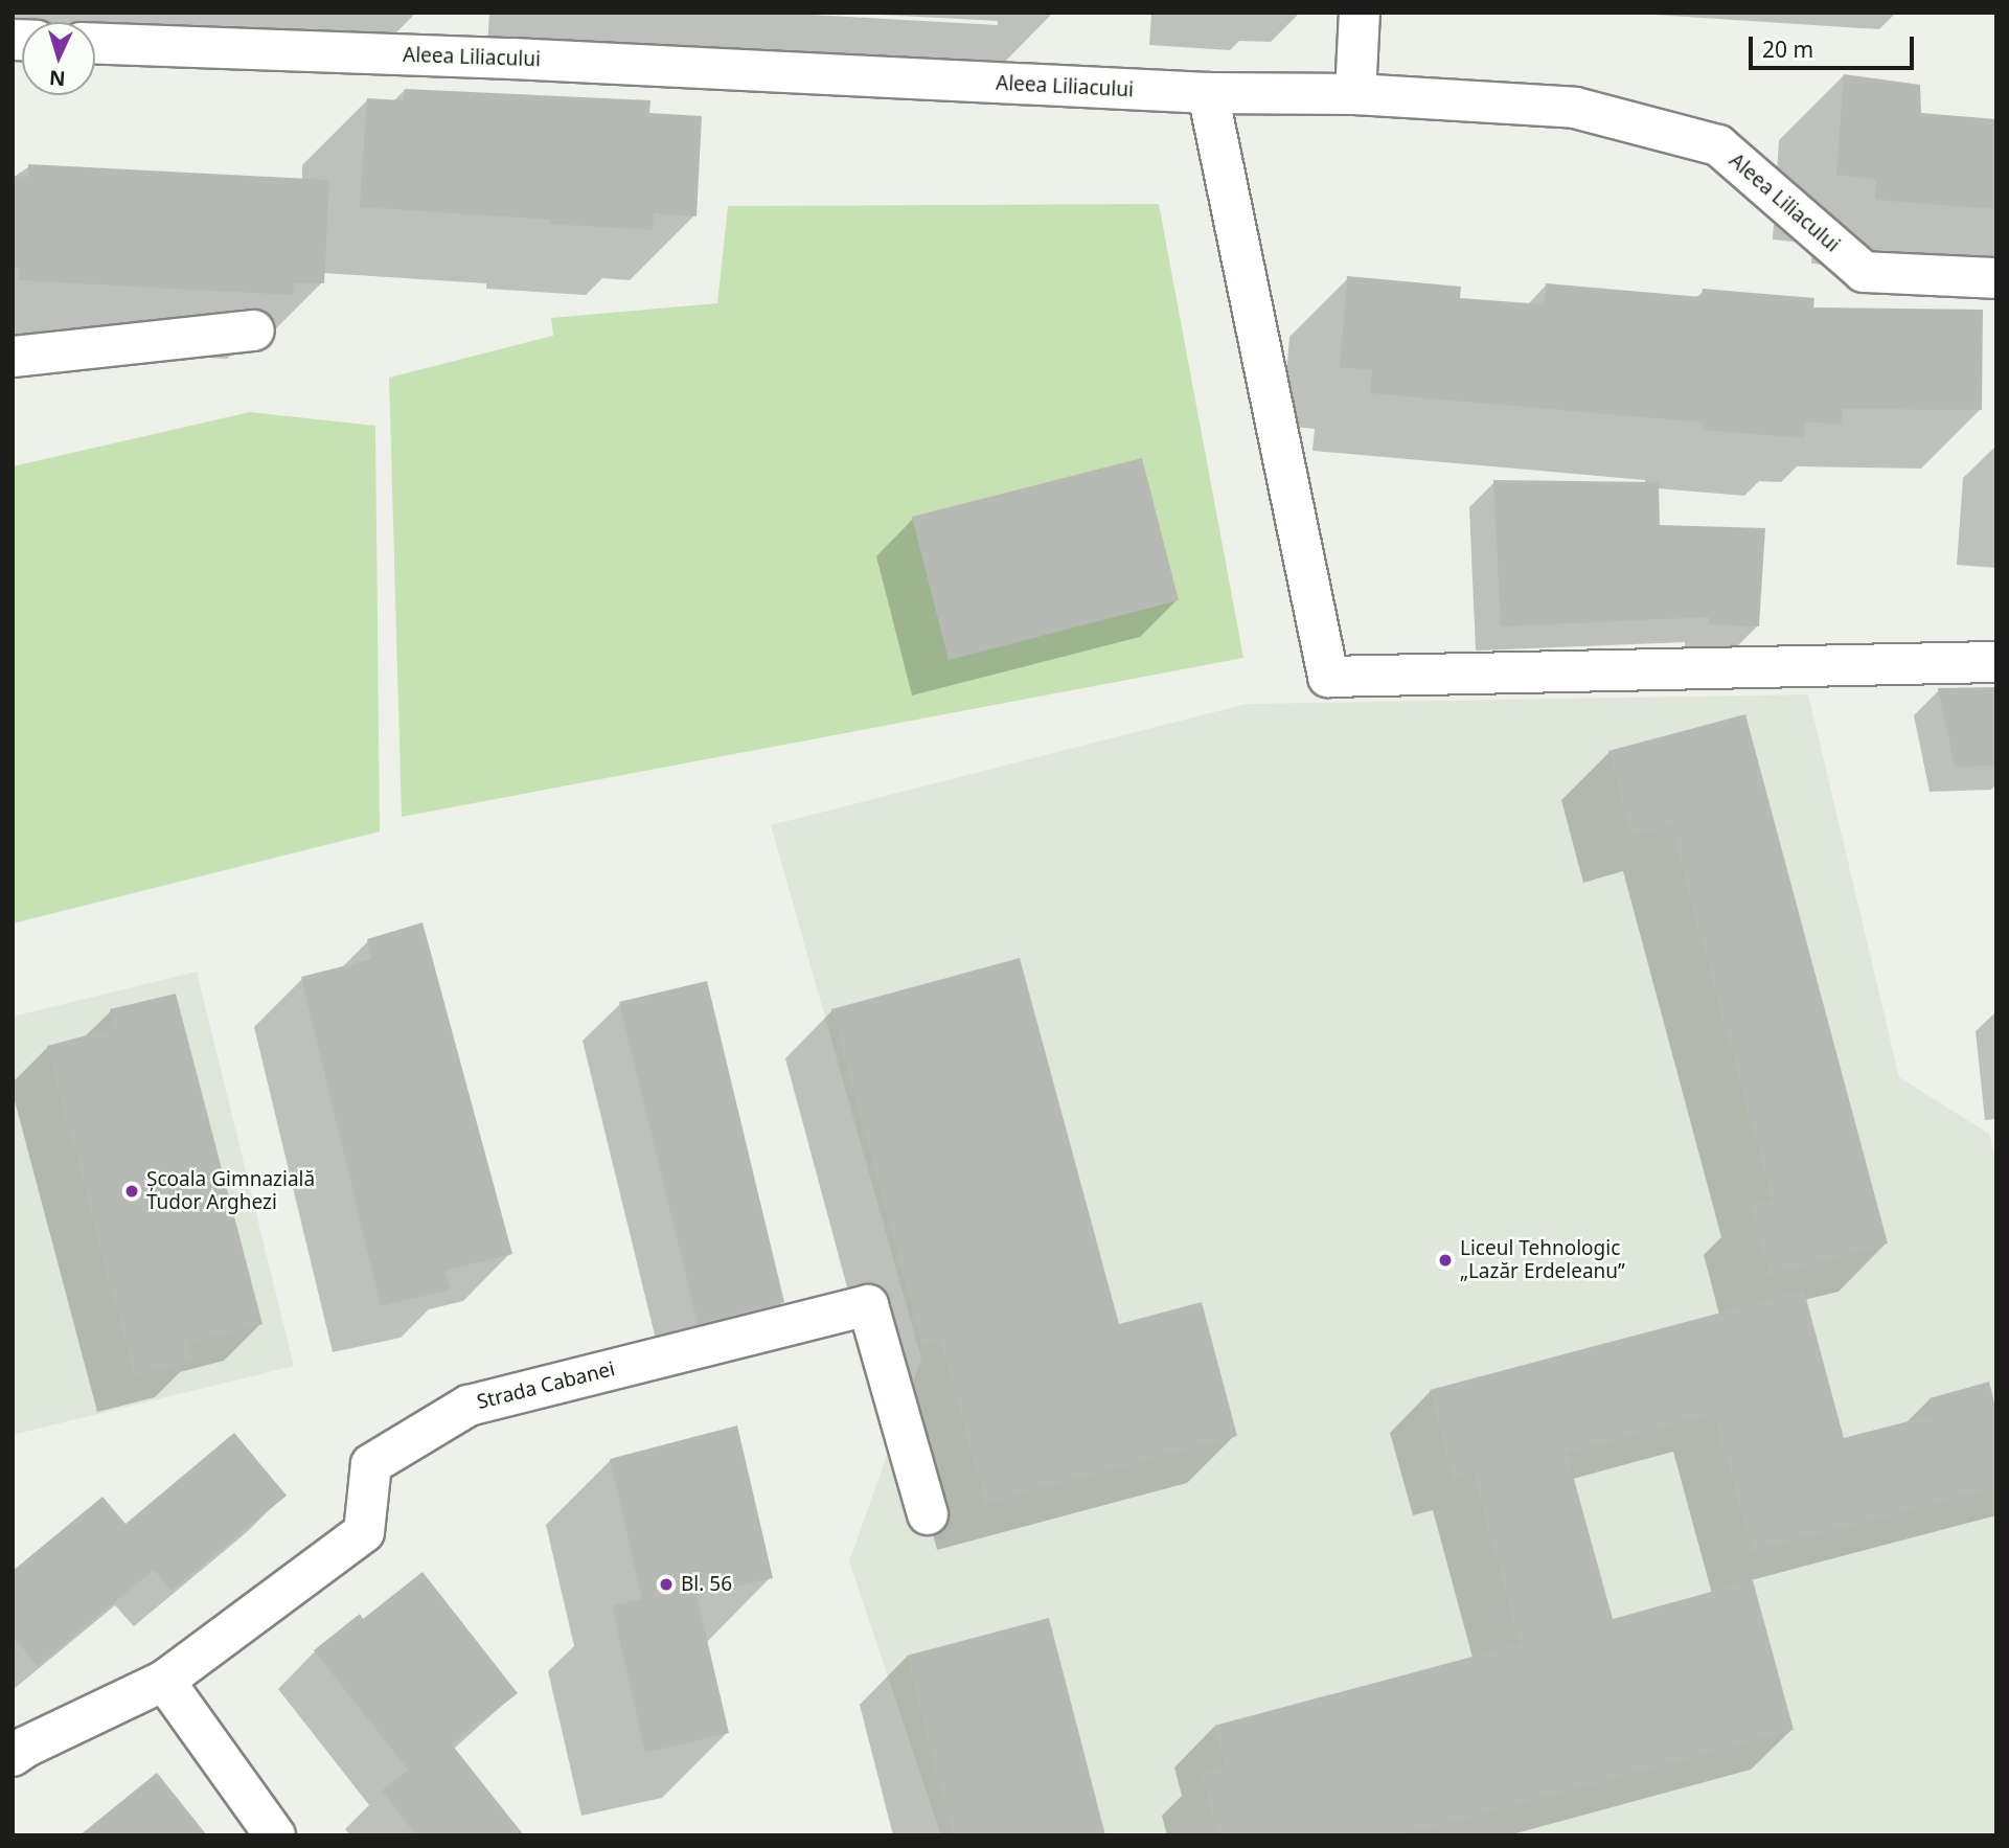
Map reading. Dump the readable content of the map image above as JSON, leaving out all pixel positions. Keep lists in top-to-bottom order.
{
  "streets": {
    "street": ["Aleea Liliacului", "Strada Cabanei"]
  },
  "places": ["Școala Gimnazială Tudor Arghezi", "Liceul Tehnologic „Lazăr Erdeleanu”", "Bl. 56"],
  "scale_bar": "20 m",
  "north": "bottom"
}
